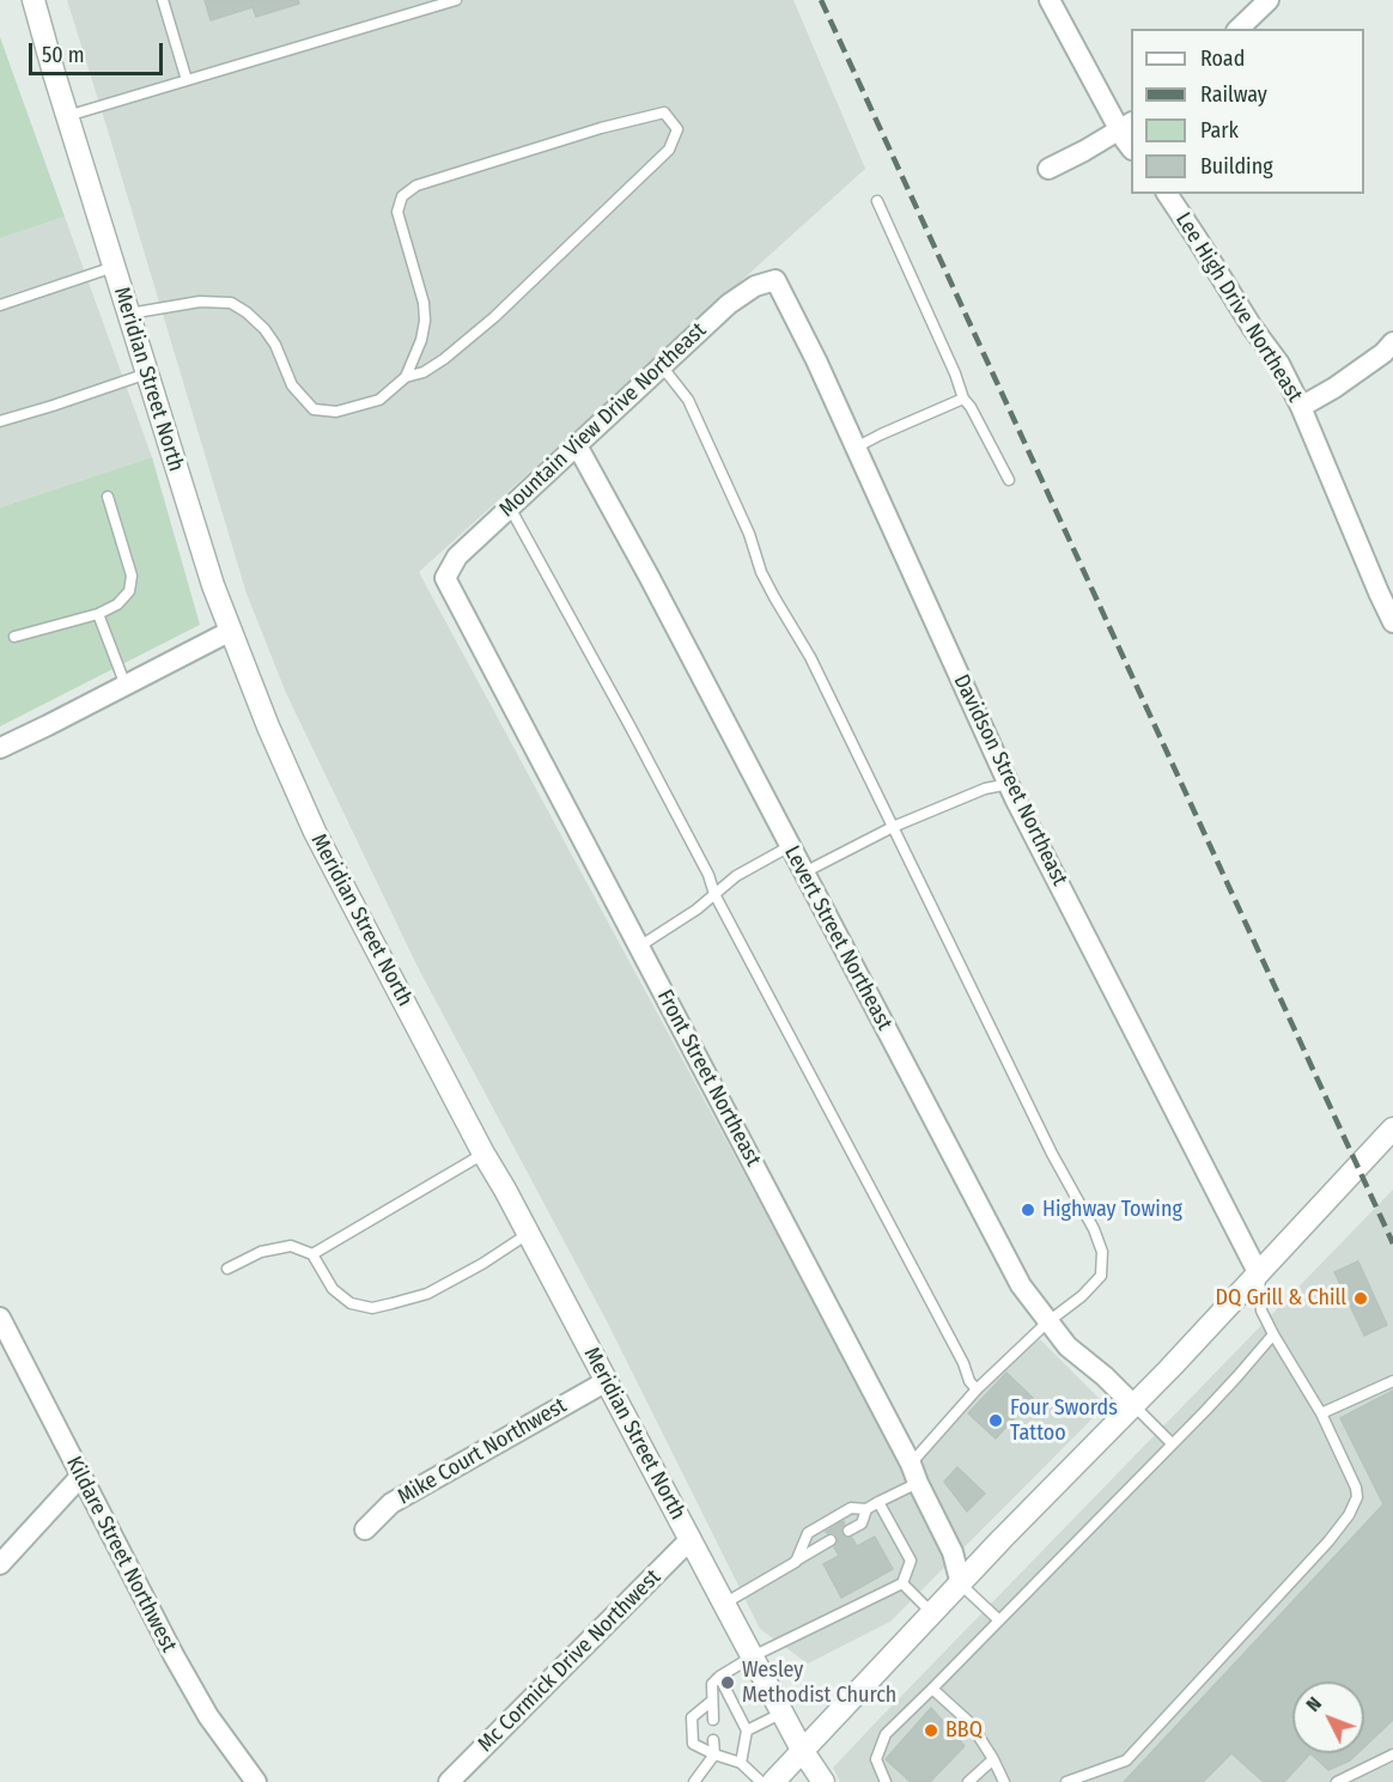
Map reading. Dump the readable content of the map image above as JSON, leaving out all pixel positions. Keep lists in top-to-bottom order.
{
  "streets": {
    "street": [
      "Lee High Drive Northeast",
      "Meridian Street North",
      "Mountain View Drive Northeast",
      "Davidson Street Northeast",
      "Levert Street Northeast",
      "Front Street Northeast",
      "Mike Court Northwest",
      "Kildare Street Northwest",
      "Mc Cormick Drive Northwest"
    ]
  },
  "crossings": [
    ["Meridian Street North", "Mike Court Northwest"],
    ["Meridian Street North", "Mc Cormick Drive Northwest"],
    ["Mountain View Drive Northeast", "Davidson Street Northeast"],
    ["Mountain View Drive Northeast", "Levert Street Northeast"],
    ["Mountain View Drive Northeast", "Front Street Northeast"]
  ],
  "places": [
    "Highway Towing",
    "DQ Grill & Chill",
    "Four Swords Tattoo",
    "Wesley Methodist Church",
    "BBQ"
  ],
  "legend": [
    "Road",
    "Railway",
    "Park",
    "Building"
  ],
  "scale_bar": "50 m",
  "north": "top left"
}
